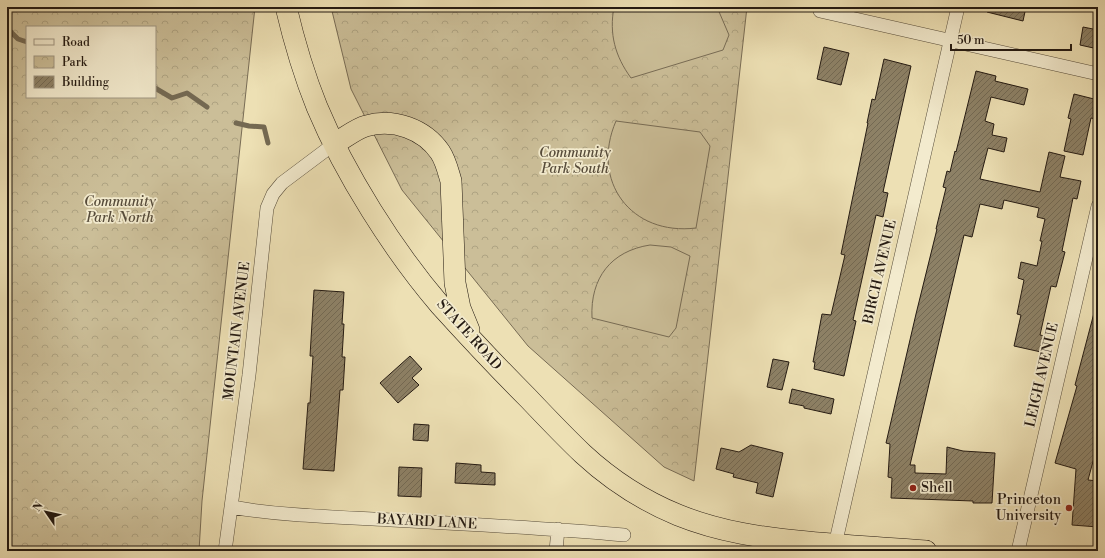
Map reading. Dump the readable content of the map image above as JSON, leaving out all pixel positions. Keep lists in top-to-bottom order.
{
  "streets": {
    "highway": ["STATE ROAD"],
    "street": [
      "BIRCH AVENUE",
      "MOUNTAIN AVENUE",
      "LEIGH AVENUE",
      "BAYARD LANE"
    ]
  },
  "crossings": [
    ["BIRCH AVENUE", "STATE ROAD"],
    ["MOUNTAIN AVENUE", "STATE ROAD"],
    ["MOUNTAIN AVENUE", "BAYARD LANE"]
  ],
  "parks": ["Community Park South", "Community Park North"],
  "places": ["Shell", "Princeton University"],
  "legend": ["Road", "Park", "Building"],
  "scale_bar": "50 m",
  "north": "top left"
}
